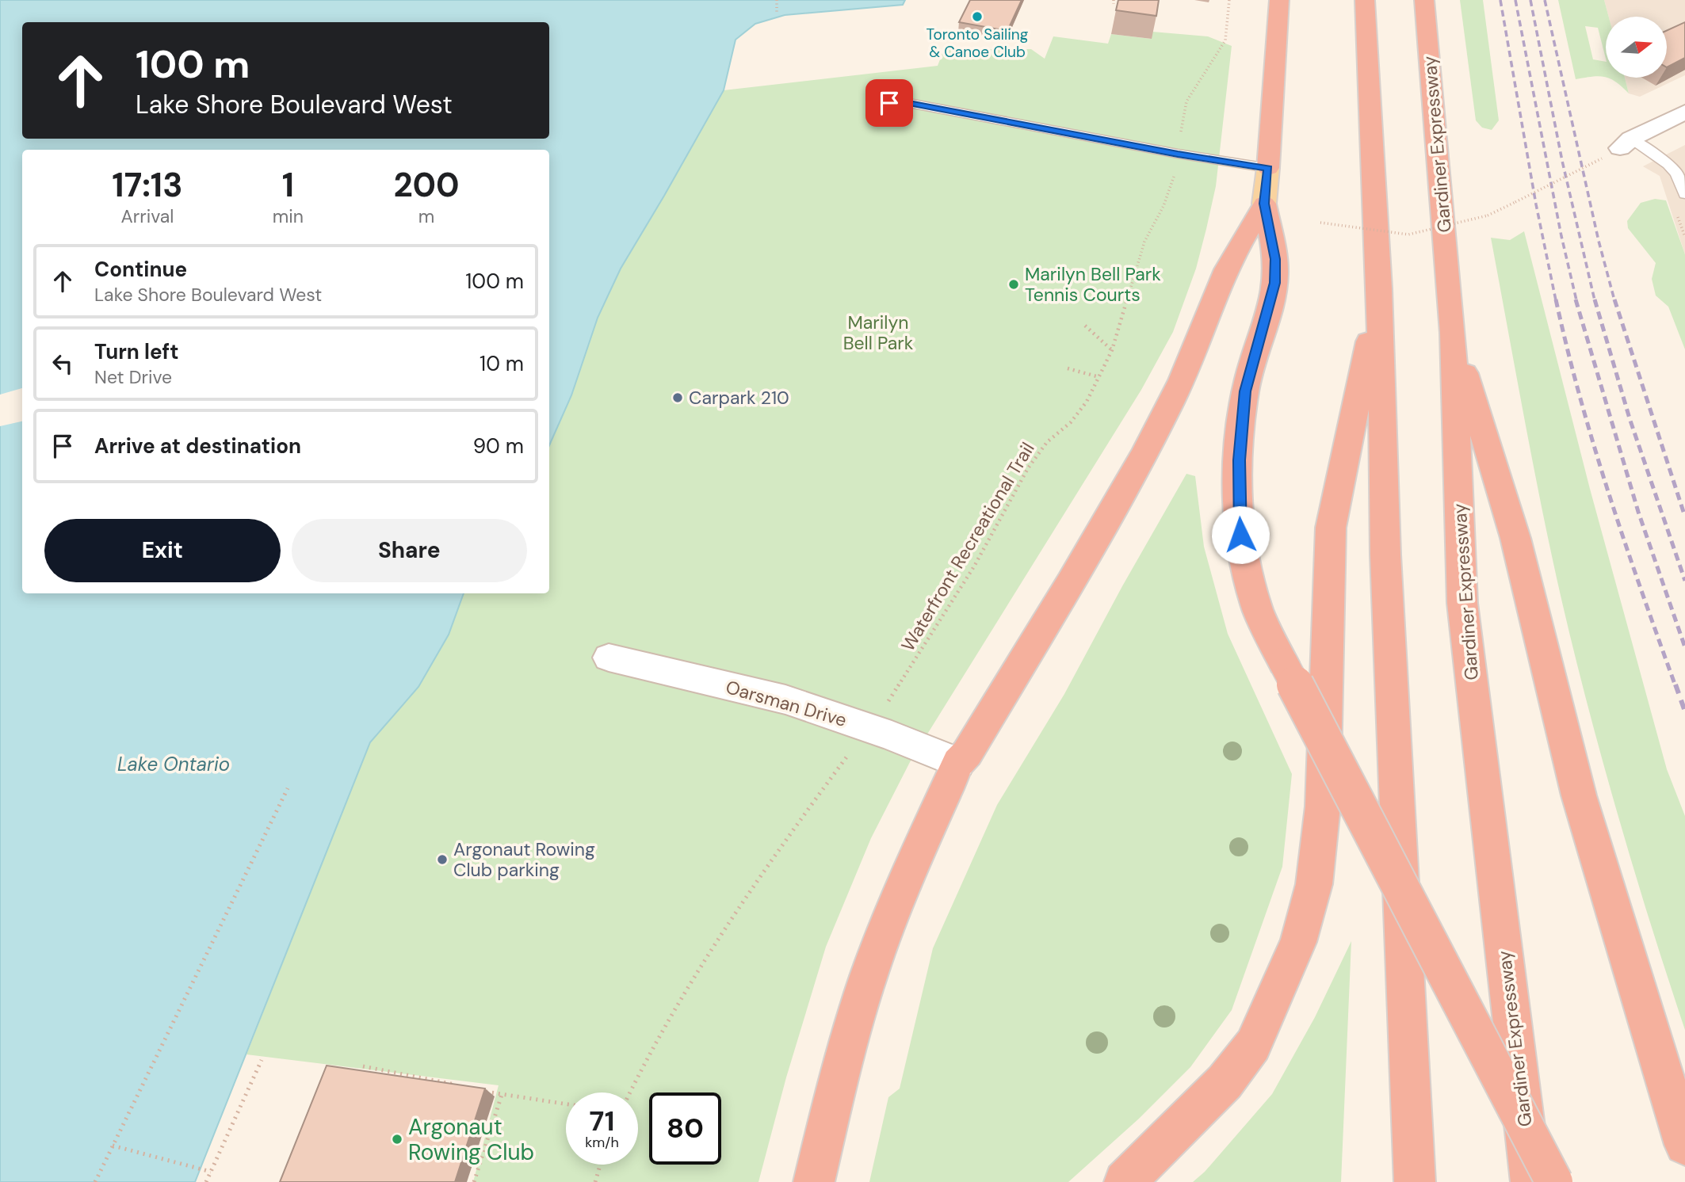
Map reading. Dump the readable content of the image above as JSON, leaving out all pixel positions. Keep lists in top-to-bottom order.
{
  "streets": {
    "highway": ["Gardiner Expressway"],
    "street": ["Oarsman Drive"],
    "path": ["Waterfront Recreational Trail"]
  },
  "water": ["Lake Ontario"],
  "parks": ["Marilyn Bell Park"],
  "places": [
    "Toronto Sailing & Canoe Club",
    "Marilyn Bell Park Tennis Courts",
    "Carpark 210",
    "Argonaut Rowing Club parking",
    "Argonaut Rowing Club"
  ],
  "north": "right",
  "page": {
    "turn": ["100 m", "Lake Shore Boulevard West"],
    "eta": [
      "17:13",
      "Arrival",
      "1",
      "min",
      "200",
      "m"
    ],
    "list": [
      {
        "name": "Continue",
        "note": "Lake Shore Boulevard West",
        "value": "100 m"
      },
      {
        "name": "Turn left",
        "note": "Net Drive",
        "value": "10 m"
      },
      {
        "name": "Arrive at destination",
        "value": "90 m"
      }
    ],
    "buttons": ["Exit", "Share"],
    "speed": "71 km/h",
    "limit": "80"
  }
}
